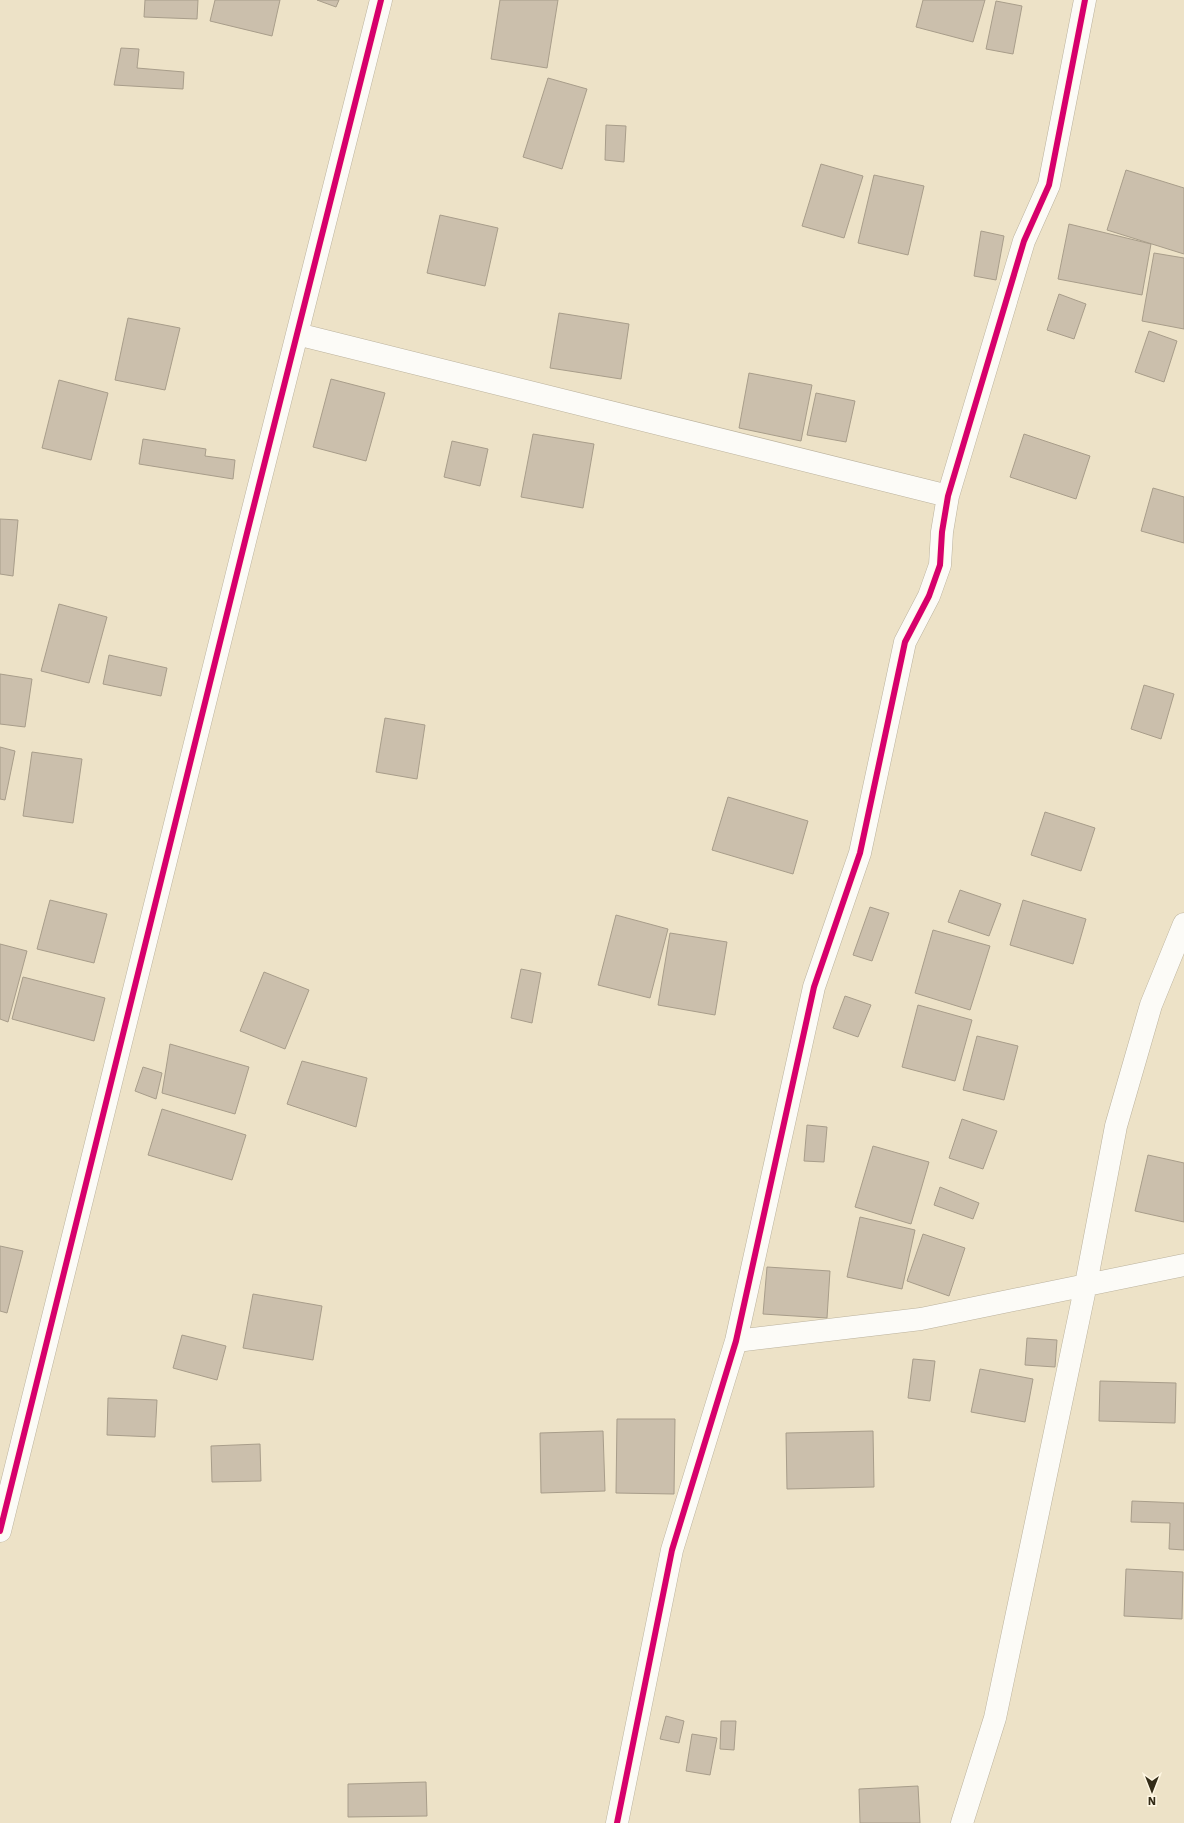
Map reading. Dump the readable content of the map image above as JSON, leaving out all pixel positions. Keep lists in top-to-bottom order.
{
  "north": "bottom"
}
